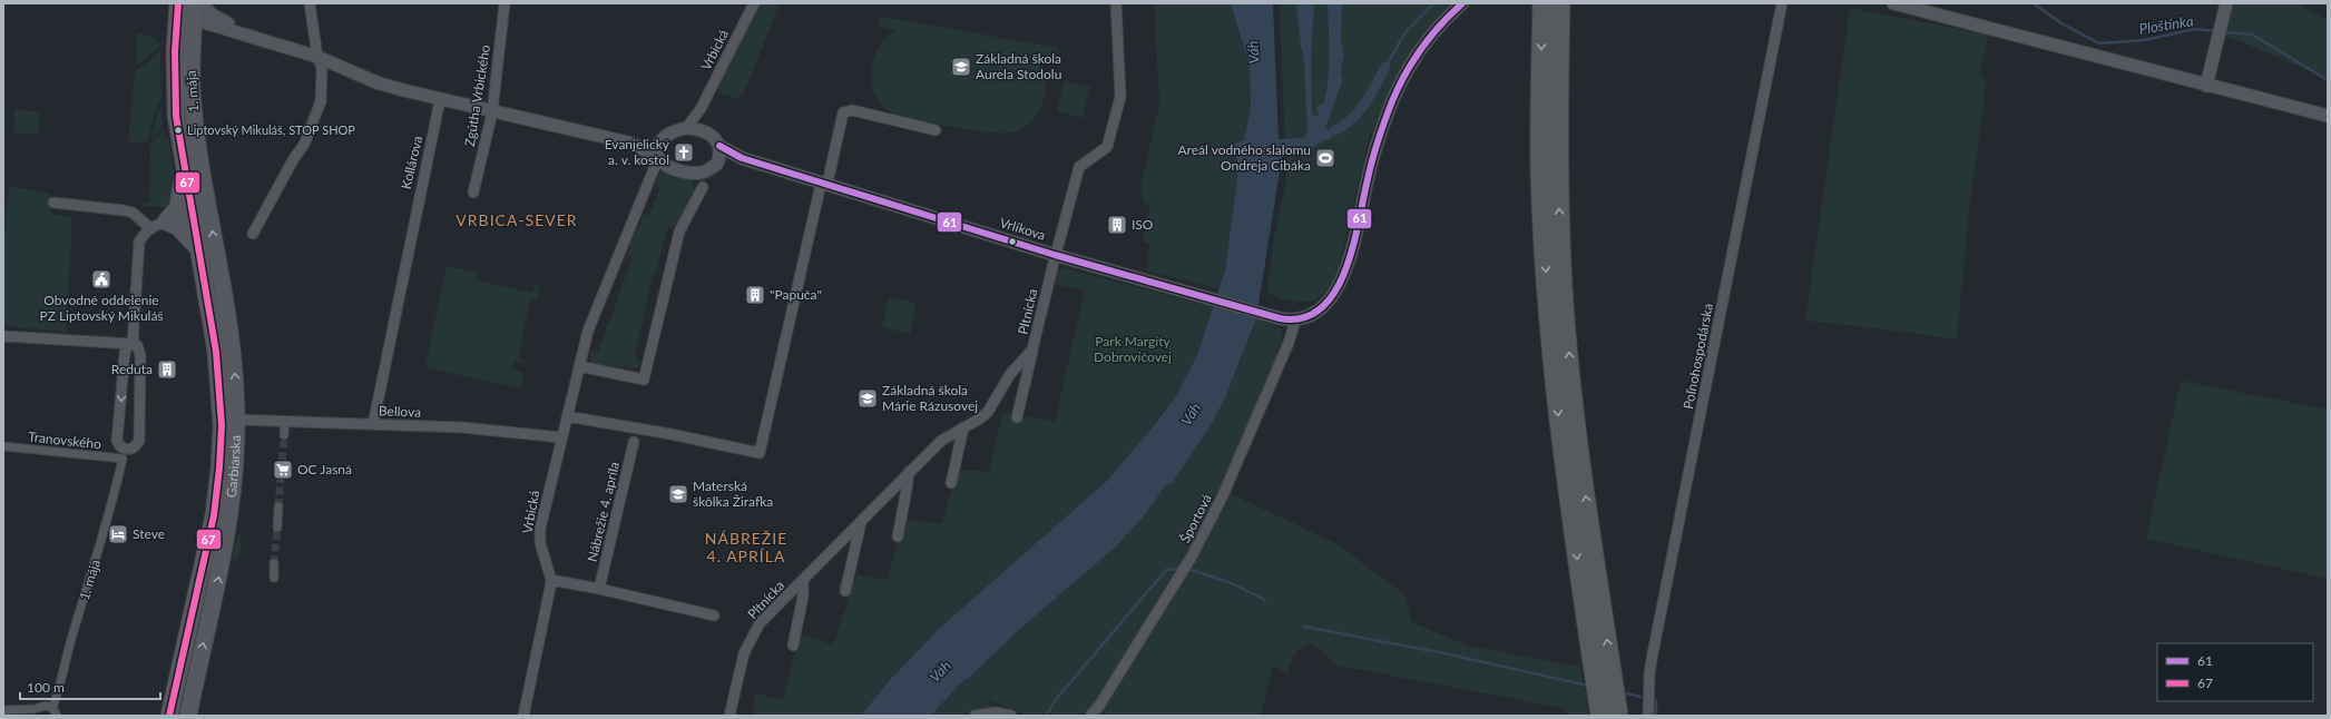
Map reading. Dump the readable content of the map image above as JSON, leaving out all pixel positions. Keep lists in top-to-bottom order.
{
  "streets": {
    "main road": ["1. mája", "Garbiarska"],
    "street": [
      "Vrbická",
      "Zgútha Vrbického",
      "Kollárova",
      "Vrlíkova",
      "Pltnícka",
      "Poľnohospodárska",
      "Bellova",
      "Tranovského",
      "Nábrežie 4. apríla",
      "Športová"
    ]
  },
  "crossings": [
    ["Vrbická", "Vrlíkova"],
    ["Vrbická", "Bellova"],
    ["1. mája", "Tranovského"],
    ["1. mája", "Garbiarska"],
    ["Kollárova", "Bellova"],
    ["Vrlíkova", "Pltnícka"],
    ["Vrlíkova", "Športová"],
    ["Bellova", "Garbiarska"]
  ],
  "districts": ["VRBICA-SEVER", "NÁBREŽIE 4. APRÍLA"],
  "water": ["Ploštínka", "Váh"],
  "parks": ["Park Margity Dobrovičovej"],
  "places": {
    "school or university": ["Základná škola Aurela Stodolu", "Základná škola Márie Rázusovej", "Materská škôlka Žirafka"],
    "other": ["Liptovský Mikuláš, STOP SHOP"],
    "church": ["Evanjelický a. v. kostol"],
    "sports": ["Areál vodného slalomu Ondreja Cibáka"],
    "building": ["ISO", "\"Papuča\"", "Reduta"],
    "public building": ["Obvodné oddelenie PZ Liptovský Mikuláš"],
    "supermarket": ["OC Jasná"],
    "hotel": ["Steve"]
  },
  "lines": ["transit line 61", "transit line 67"],
  "legend": ["61", "67"],
  "scale_bar": "100 m"
}
